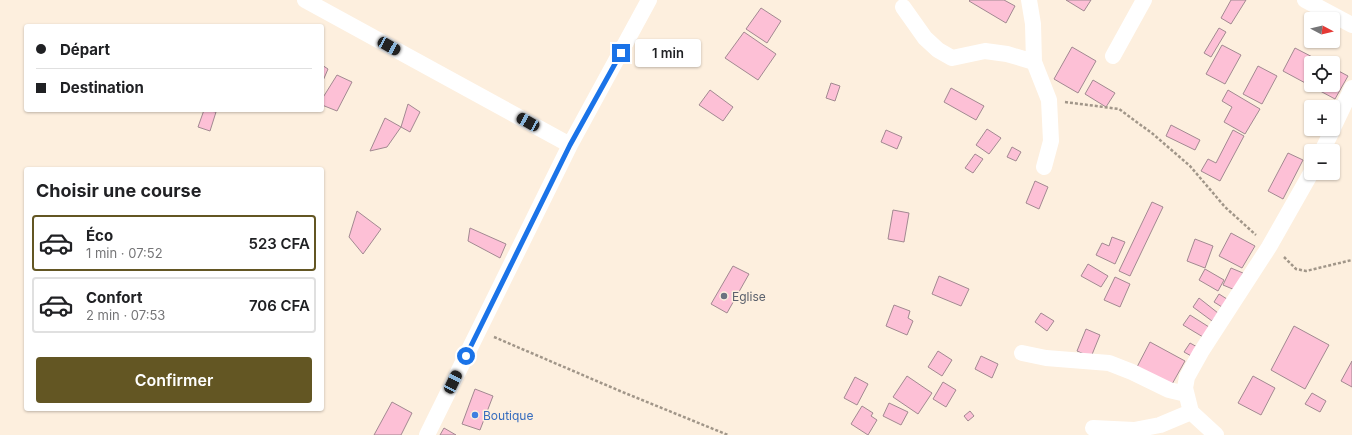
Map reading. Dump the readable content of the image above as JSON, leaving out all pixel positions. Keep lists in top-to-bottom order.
{
  "places": ["Eglise", "Boutique"],
  "north": "right",
  "page": {
    "map_buttons": ["+", "−"],
    "banner": ["Départ", "Destination"],
    "bubble": "1 min",
    "heading": "Choisir une course",
    "list": [
      {
        "name": "Éco",
        "note": "1 min · 07:52",
        "value": "523 CFA"
      },
      {
        "name": "Confort",
        "note": "2 min · 07:53",
        "value": "706 CFA"
      }
    ],
    "buttons": "Confirmer"
  }
}
